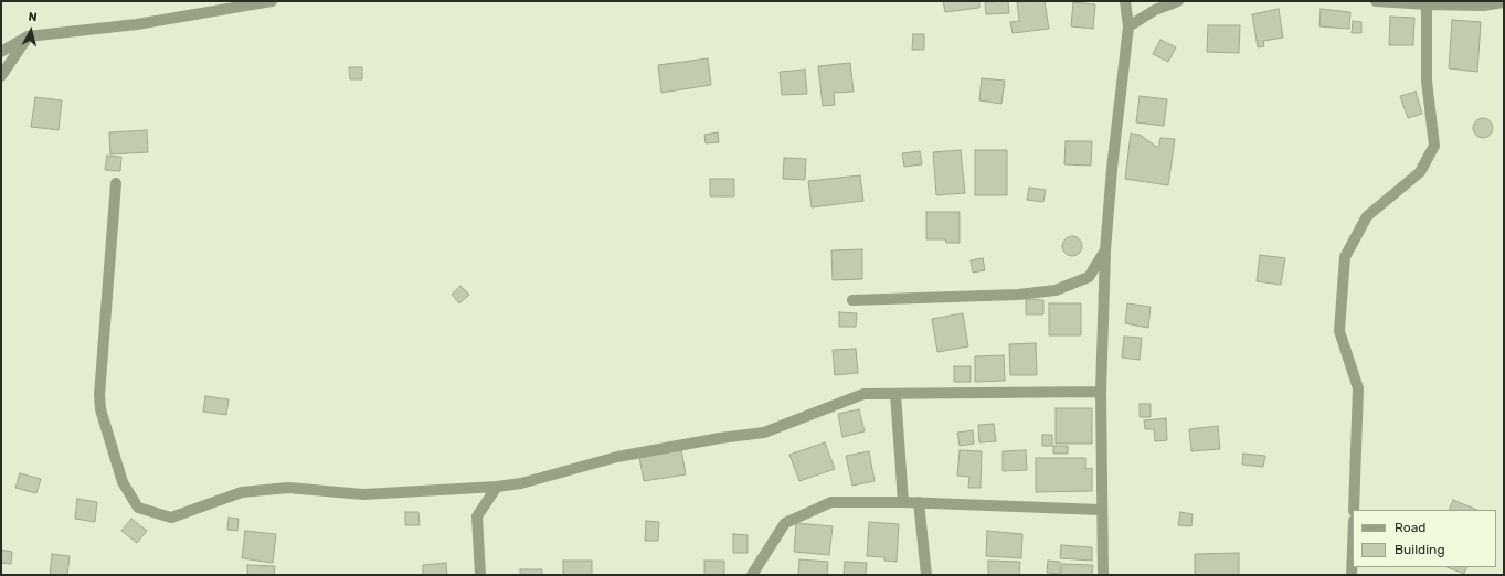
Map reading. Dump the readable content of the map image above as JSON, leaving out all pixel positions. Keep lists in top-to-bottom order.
{
  "legend": ["Road", "Building"],
  "north": "top"
}
